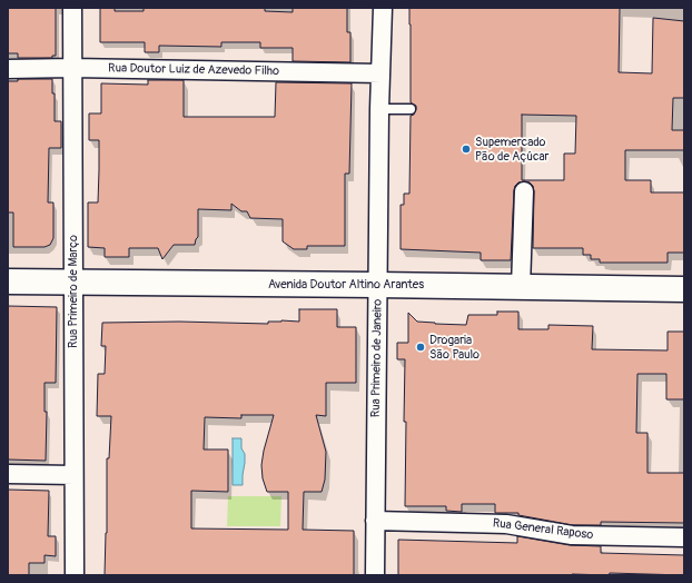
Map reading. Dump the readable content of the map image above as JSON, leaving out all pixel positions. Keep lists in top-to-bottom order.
{
  "streets": {
    "street": [
      "Rua Doutor Luiz de Azevedo Filho",
      "Avenida Doutor Altino Arantes",
      "Rua Primeiro de Março",
      "Rua Primeiro de Janeiro",
      "Rua General Raposo"
    ]
  },
  "crossings": [
    ["Rua Doutor Luiz de Azevedo Filho", "Rua Primeiro de Março"],
    ["Rua Doutor Luiz de Azevedo Filho", "Rua Primeiro de Janeiro"],
    ["Avenida Doutor Altino Arantes", "Rua Primeiro de Março"],
    ["Avenida Doutor Altino Arantes", "Rua Primeiro de Janeiro"],
    ["Rua Primeiro de Janeiro", "Rua General Raposo"]
  ],
  "places": ["Supemercado Pão de Açúcar", "Drogaria São Paulo"]
}
